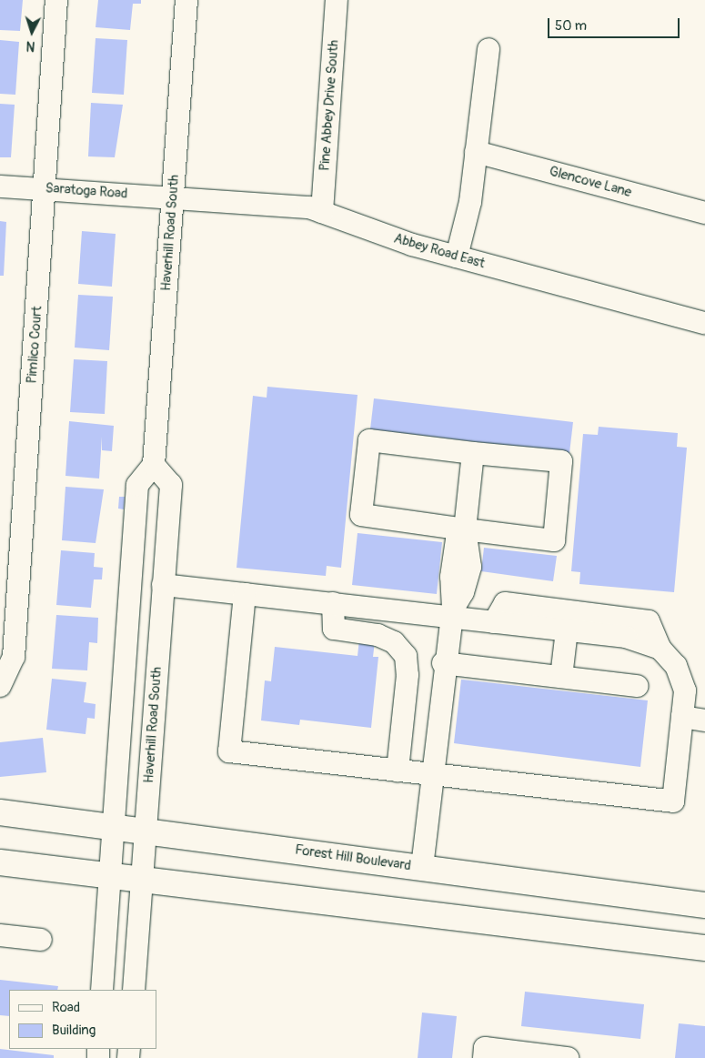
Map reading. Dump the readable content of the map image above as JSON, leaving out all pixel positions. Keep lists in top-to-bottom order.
{
  "streets": {
    "main road": ["Forest Hill Boulevard"],
    "street": [
      "Pine Abbey Drive South",
      "Glencove Lane",
      "Saratoga Road",
      "Haverhill Road South",
      "Abbey Road East",
      "Pimlico Court"
    ]
  },
  "crossings": [
    ["Pine Abbey Drive South", "Abbey Road East"],
    ["Saratoga Road", "Haverhill Road South"],
    ["Saratoga Road", "Abbey Road East"],
    ["Saratoga Road", "Pimlico Court"],
    ["Haverhill Road South", "Abbey Road East"],
    ["Haverhill Road South", "Forest Hill Boulevard"]
  ],
  "legend": ["Road", "Building"],
  "scale_bar": "50 m",
  "north": "bottom"
}
